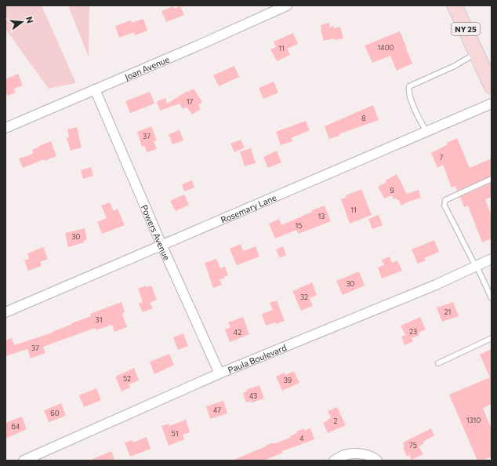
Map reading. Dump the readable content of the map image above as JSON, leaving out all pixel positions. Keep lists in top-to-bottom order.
{
  "streets": {
    "main road": ["NY 25"],
    "street": [
      "Joan Avenue",
      "Rosemary Lane",
      "Powers Avenue",
      "Paula Boulevard"
    ]
  },
  "crossings": [
    ["Joan Avenue", "Powers Avenue"],
    ["Rosemary Lane", "Powers Avenue"],
    ["Powers Avenue", "Paula Boulevard"]
  ],
  "house_numbers": [
    "1400",
    "11",
    "17",
    "8",
    "37",
    "7",
    "9",
    "11",
    "13",
    "15",
    "30",
    "30",
    "32",
    "21",
    "31",
    "23",
    "42",
    "37",
    "52",
    "39",
    "43",
    "47",
    "60",
    "1310",
    "2",
    "64",
    "51",
    "4",
    "75"
  ],
  "north": "right"
}
